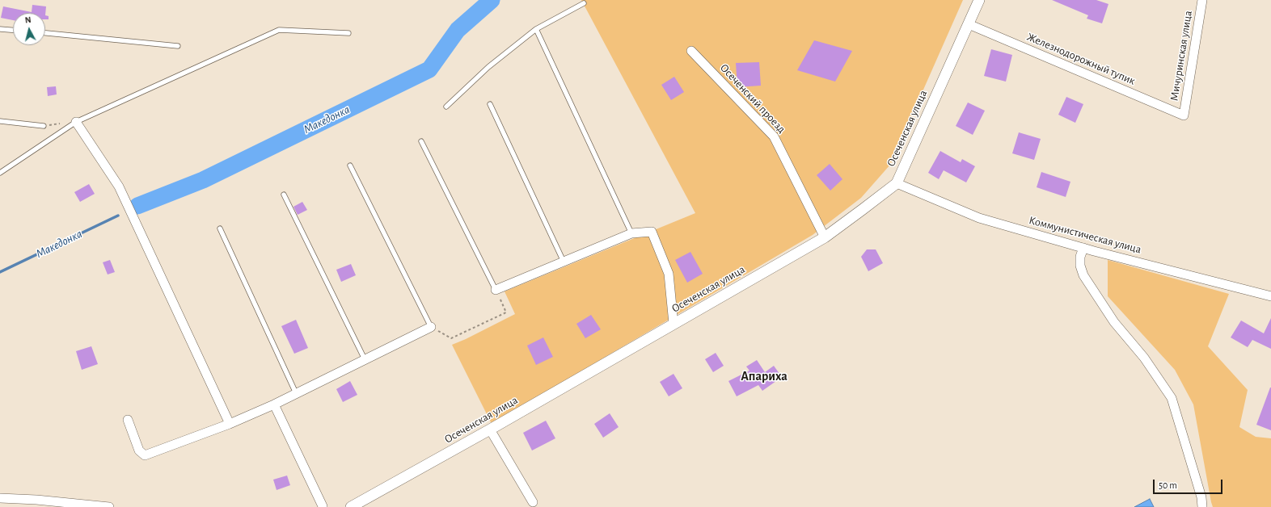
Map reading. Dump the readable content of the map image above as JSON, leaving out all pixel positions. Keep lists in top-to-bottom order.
{
  "streets": {
    "street": [
      "Мичуринская улица",
      "Железнодорожный тупик",
      "Осеченский проезд",
      "Осеченская улица",
      "Коммунистическая улица"
    ]
  },
  "crossings": [
    ["Мичуринская улица", "Железнодорожный тупик"],
    ["Железнодорожный тупик", "Осеченская улица"],
    ["Осеченский проезд", "Осеченская улица"],
    ["Осеченская улица", "Коммунистическая улица"]
  ],
  "districts": ["Апариха"],
  "water": ["Македонка"],
  "scale_bar": "50 m",
  "north": "top"
}
